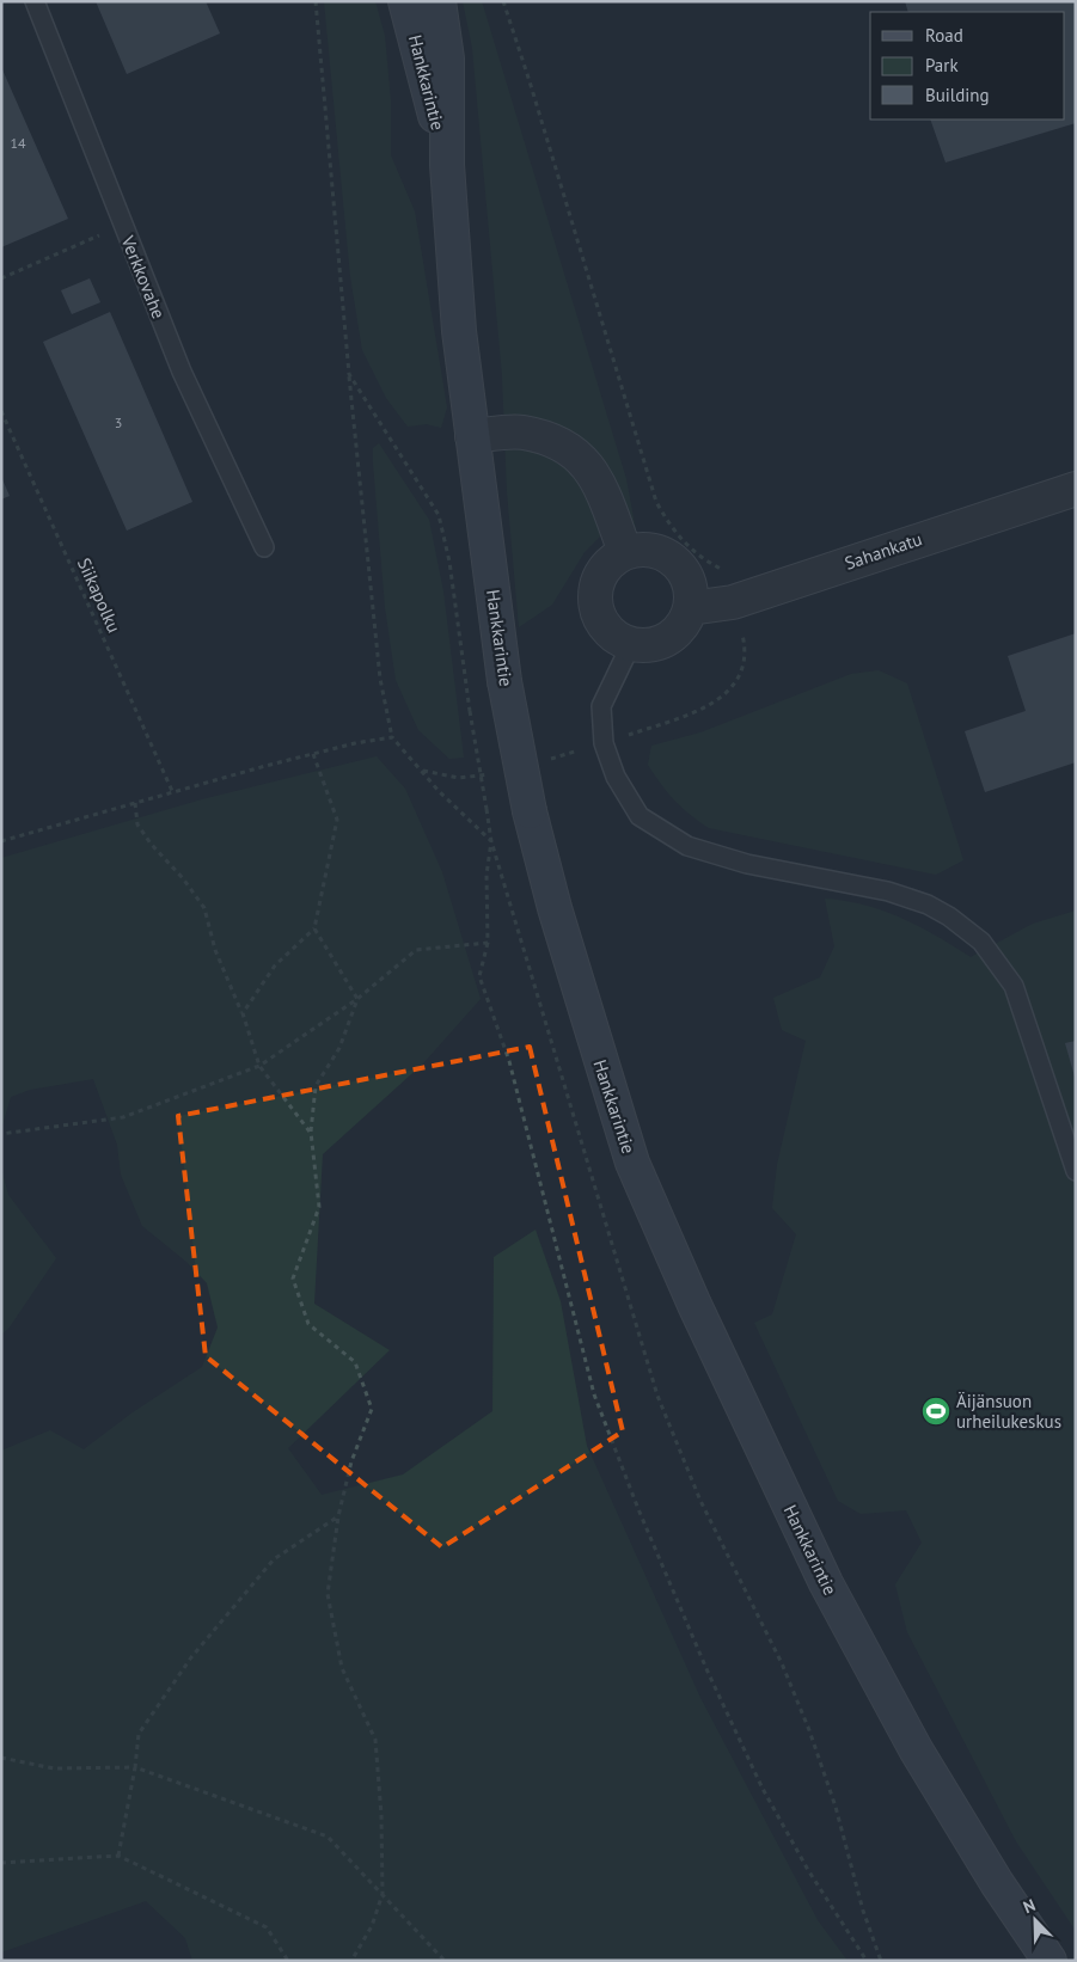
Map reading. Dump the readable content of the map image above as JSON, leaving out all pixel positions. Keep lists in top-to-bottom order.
{
  "streets": {
    "main road": ["Hankkarintie"],
    "street": ["Sahankatu"],
    "lane": ["Verkkovahe"],
    "path": ["Siikapolku"]
  },
  "places": {
    "sports": ["Äijänsuon urheilukeskus"]
  },
  "house_numbers": ["14", "3"],
  "legend": ["Road", "Park", "Building"],
  "north": "top left"
}
